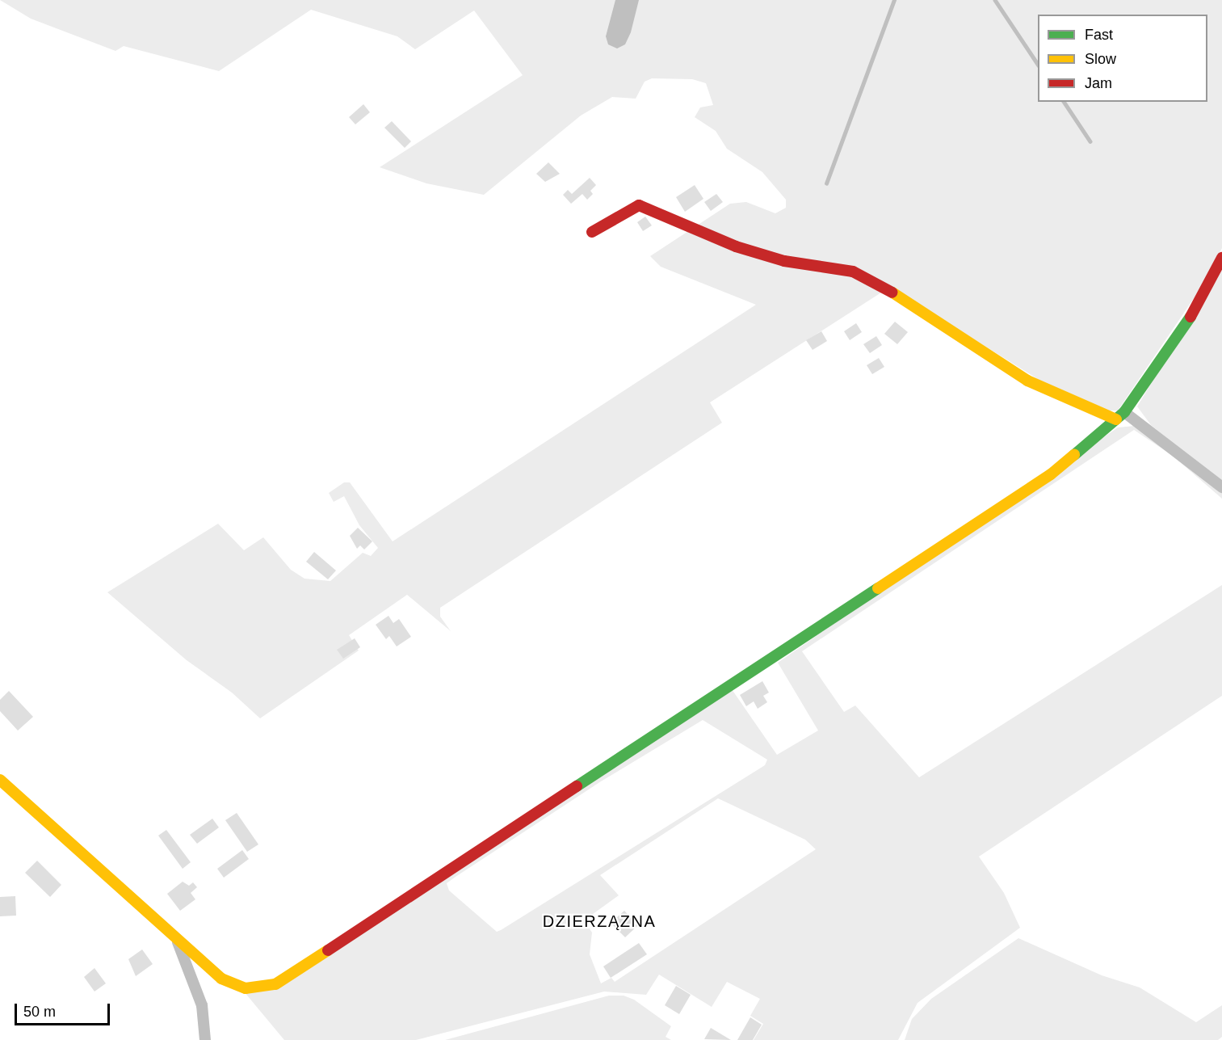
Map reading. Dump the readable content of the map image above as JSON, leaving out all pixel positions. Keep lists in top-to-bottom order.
{
  "districts": ["DZIERZĄZNA"],
  "legend": ["Fast", "Slow", "Jam"],
  "scale_bar": "50 m"
}
